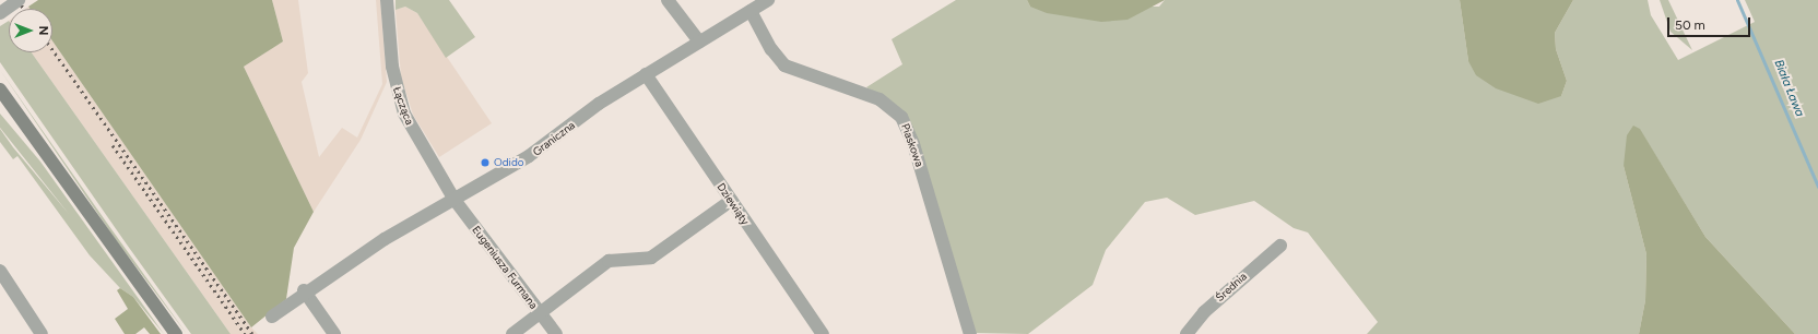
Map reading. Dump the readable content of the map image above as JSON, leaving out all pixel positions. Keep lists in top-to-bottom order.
{
  "streets": {
    "street": [
      "Łącząca",
      "Graniczna",
      "Piaskowa",
      "Dziewiąty",
      "Eugeniusza Furmana",
      "Średnia"
    ]
  },
  "crossings": [
    ["Łącząca", "Graniczna"],
    ["Łącząca", "Eugeniusza Furmana"],
    ["Graniczna", "Piaskowa"],
    ["Graniczna", "Dziewiąty"],
    ["Graniczna", "Eugeniusza Furmana"]
  ],
  "water": ["Biała Ława"],
  "places": ["Odido"],
  "scale_bar": "50 m",
  "north": "right"
}
